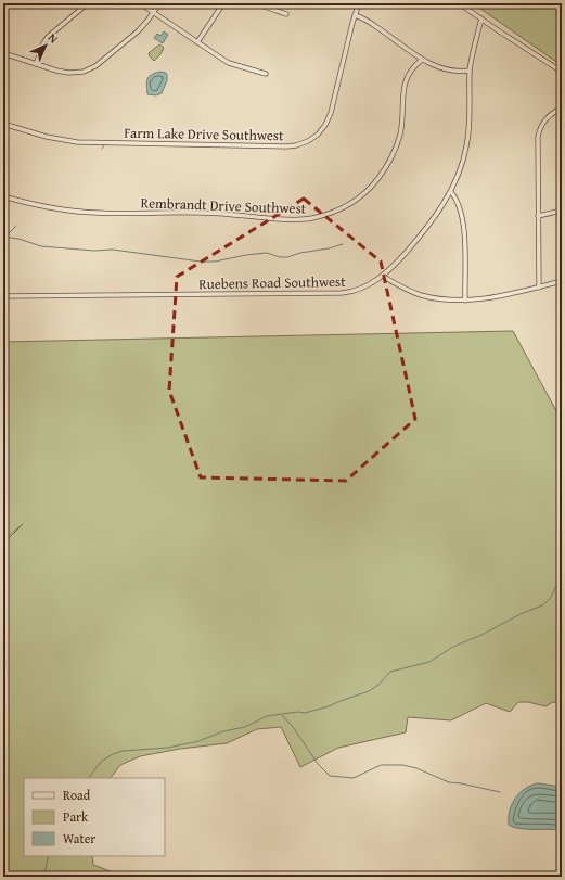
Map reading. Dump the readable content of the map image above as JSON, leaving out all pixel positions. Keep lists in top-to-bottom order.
{
  "streets": {
    "street": ["Farm Lake Drive Southwest", "Rembrandt Drive Southwest", "Ruebens Road Southwest"]
  },
  "legend": ["Road", "Park", "Water"],
  "north": "top right"
}
